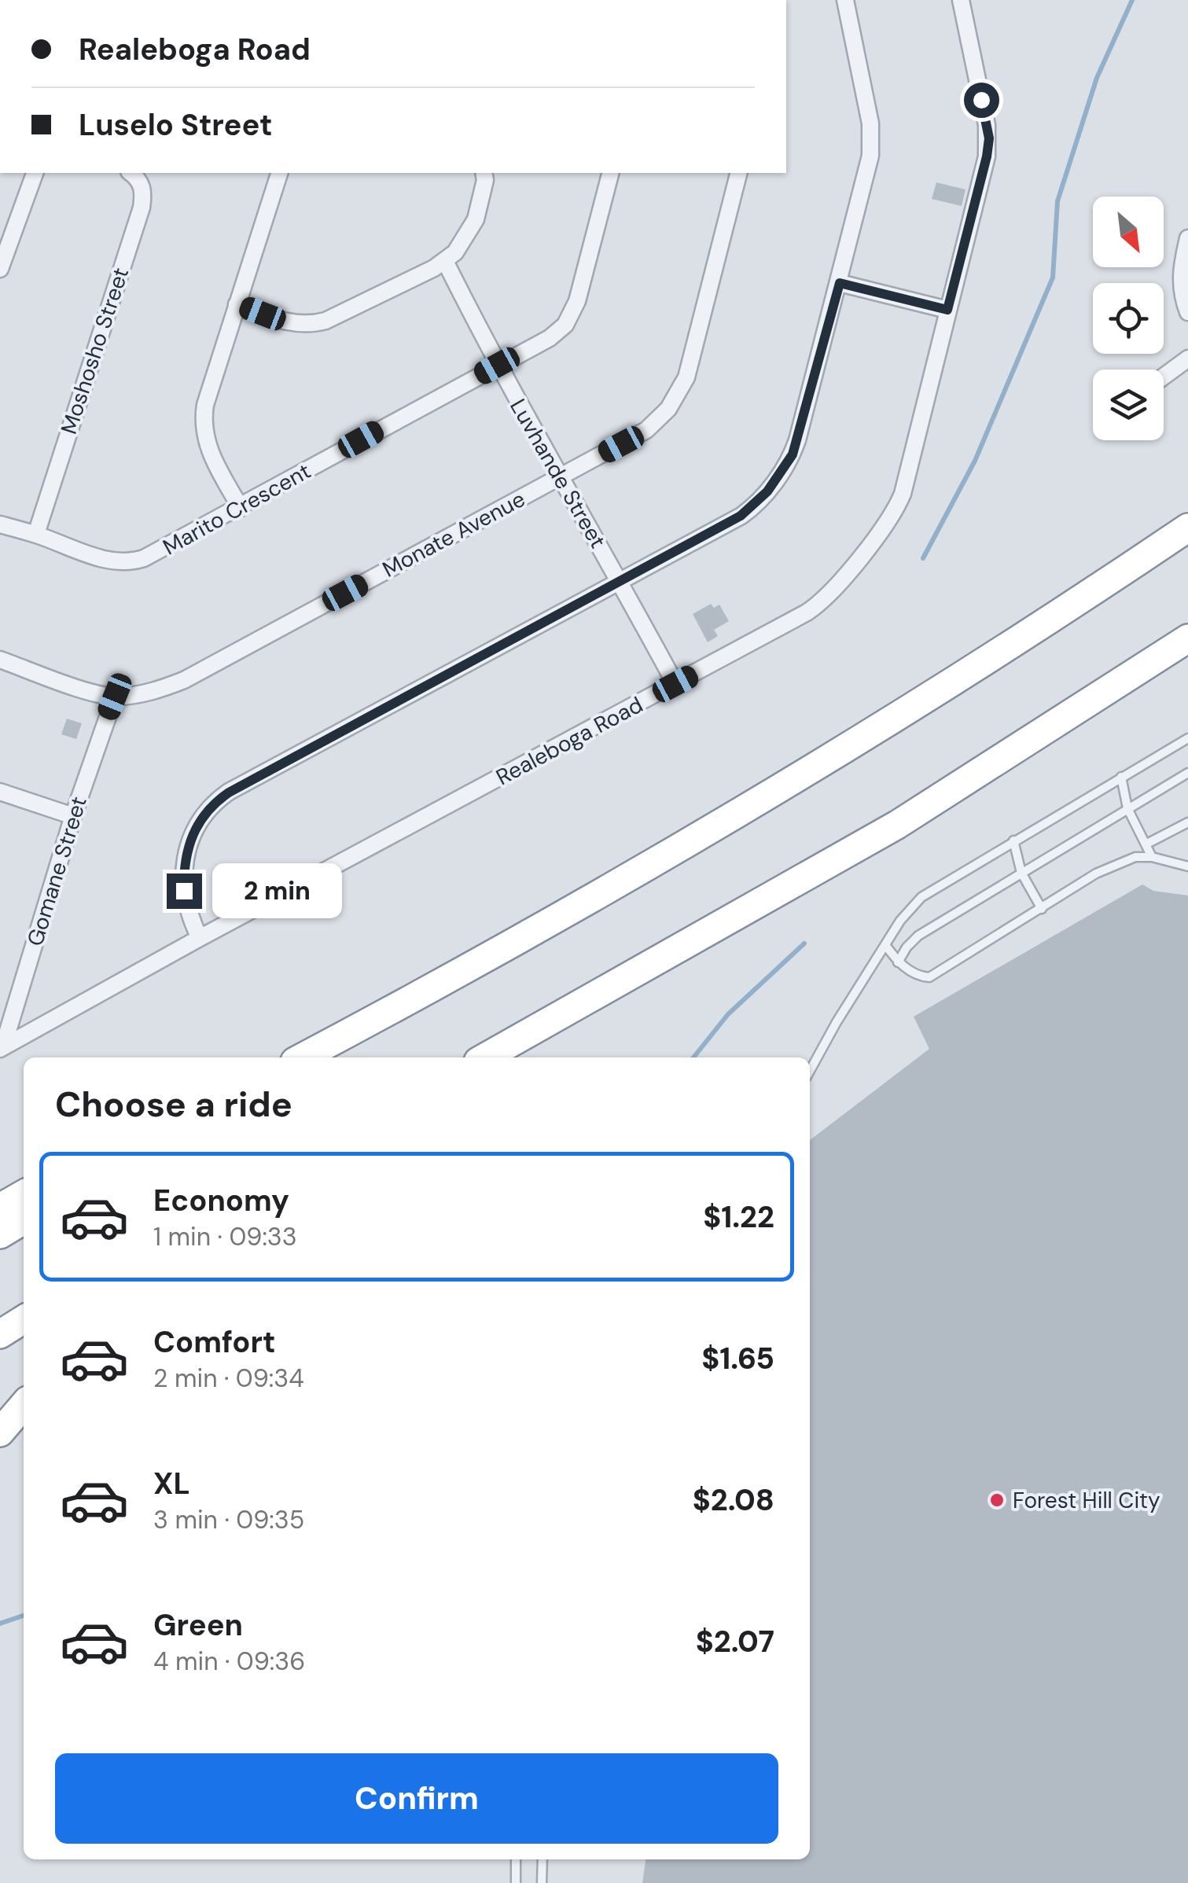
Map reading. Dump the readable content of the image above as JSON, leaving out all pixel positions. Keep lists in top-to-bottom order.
{
  "streets": {
    "street": [
      "Moshosho Street",
      "Luvhande Street",
      "Marito Crescent",
      "Monate Avenue",
      "Realeboga Road",
      "Gomane Street"
    ]
  },
  "crossings": [
    ["Moshosho Street", "Marito Crescent"],
    ["Luvhande Street", "Marito Crescent"],
    ["Luvhande Street", "Monate Avenue"],
    ["Luvhande Street", "Realeboga Road"],
    ["Monate Avenue", "Gomane Street"],
    ["Realeboga Road", "Gomane Street"]
  ],
  "places": ["Forest Hill City"],
  "north": "bottom right",
  "page": {
    "banner": ["Realeboga Road", "Luselo Street"],
    "bubble": "2 min",
    "heading": "Choose a ride",
    "list": [
      {
        "name": "Economy",
        "note": "1 min · 09:33",
        "value": "$1.22"
      },
      {
        "name": "Comfort",
        "note": "2 min · 09:34",
        "value": "$1.65"
      },
      {
        "name": "XL",
        "note": "3 min · 09:35",
        "value": "$2.08"
      },
      {
        "name": "Green",
        "note": "4 min · 09:36",
        "value": "$2.07"
      }
    ],
    "buttons": "Confirm"
  }
}
